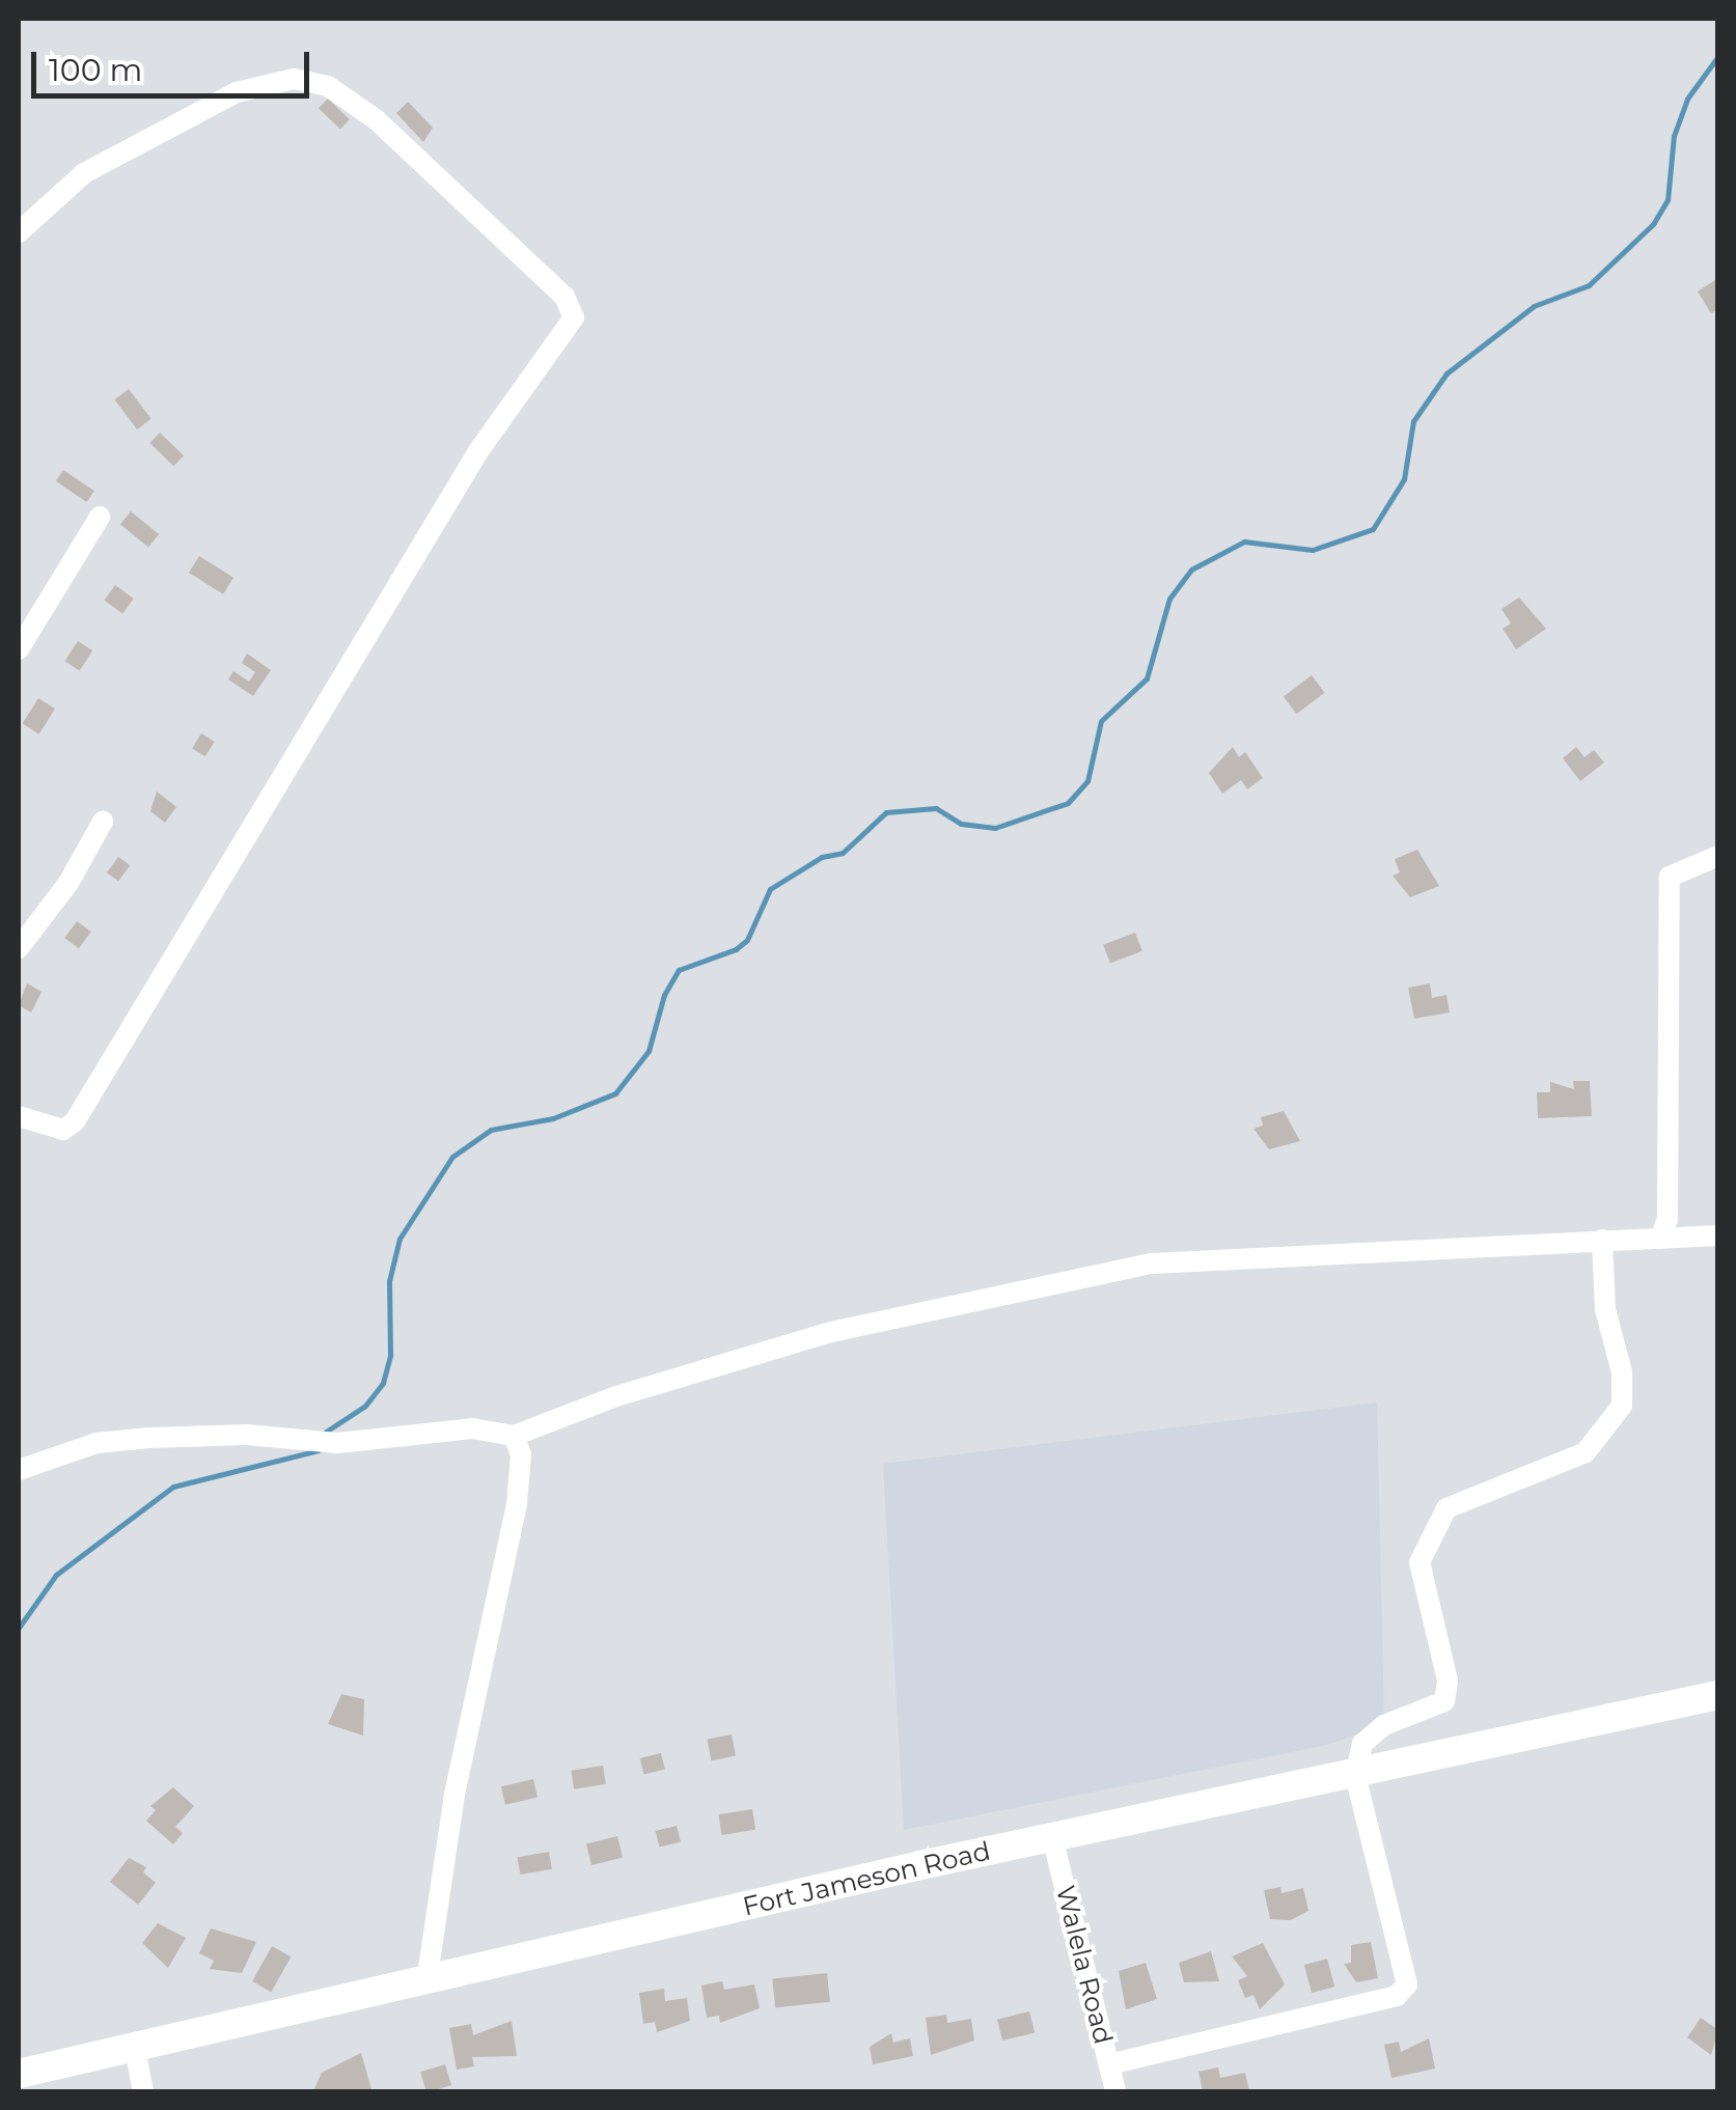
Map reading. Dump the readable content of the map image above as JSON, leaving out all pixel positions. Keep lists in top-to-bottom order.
{
  "streets": {
    "street": ["Fort Jameson Road", "Walela Road"]
  },
  "crossings": [
    ["Fort Jameson Road", "Walela Road"]
  ],
  "scale_bar": "100 m"
}
